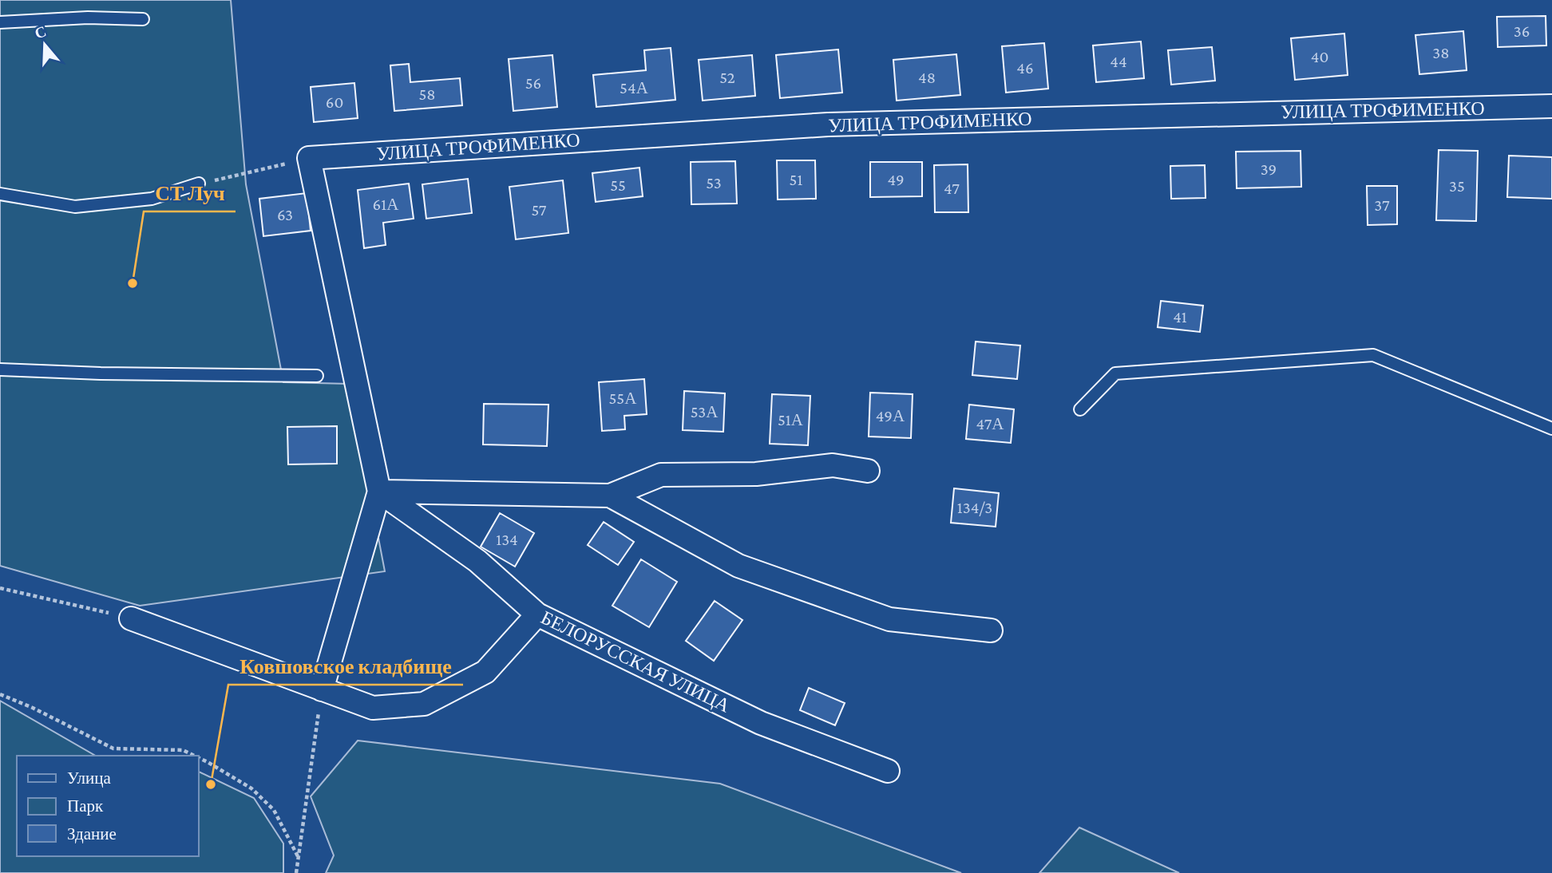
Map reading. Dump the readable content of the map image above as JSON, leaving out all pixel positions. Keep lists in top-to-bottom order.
{
  "streets": {
    "street": ["УЛИЦА ТРОФИМЕНКО", "БЕЛОРУССКАЯ УЛИЦА"]
  },
  "places": ["СТ Луч", "Ковшовское кладбище"],
  "house_numbers": [
    "36",
    "38",
    "40",
    "44",
    "46",
    "52",
    "48",
    "56",
    "54А",
    "58",
    "60",
    "39",
    "51",
    "49",
    "53",
    "55",
    "35",
    "47",
    "61А",
    "37",
    "57",
    "63",
    "41",
    "55А",
    "53А",
    "49А",
    "51А",
    "47А",
    "134/3",
    "134"
  ],
  "legend": ["Улица", "Парк", "Здание"],
  "north": "top"
}
